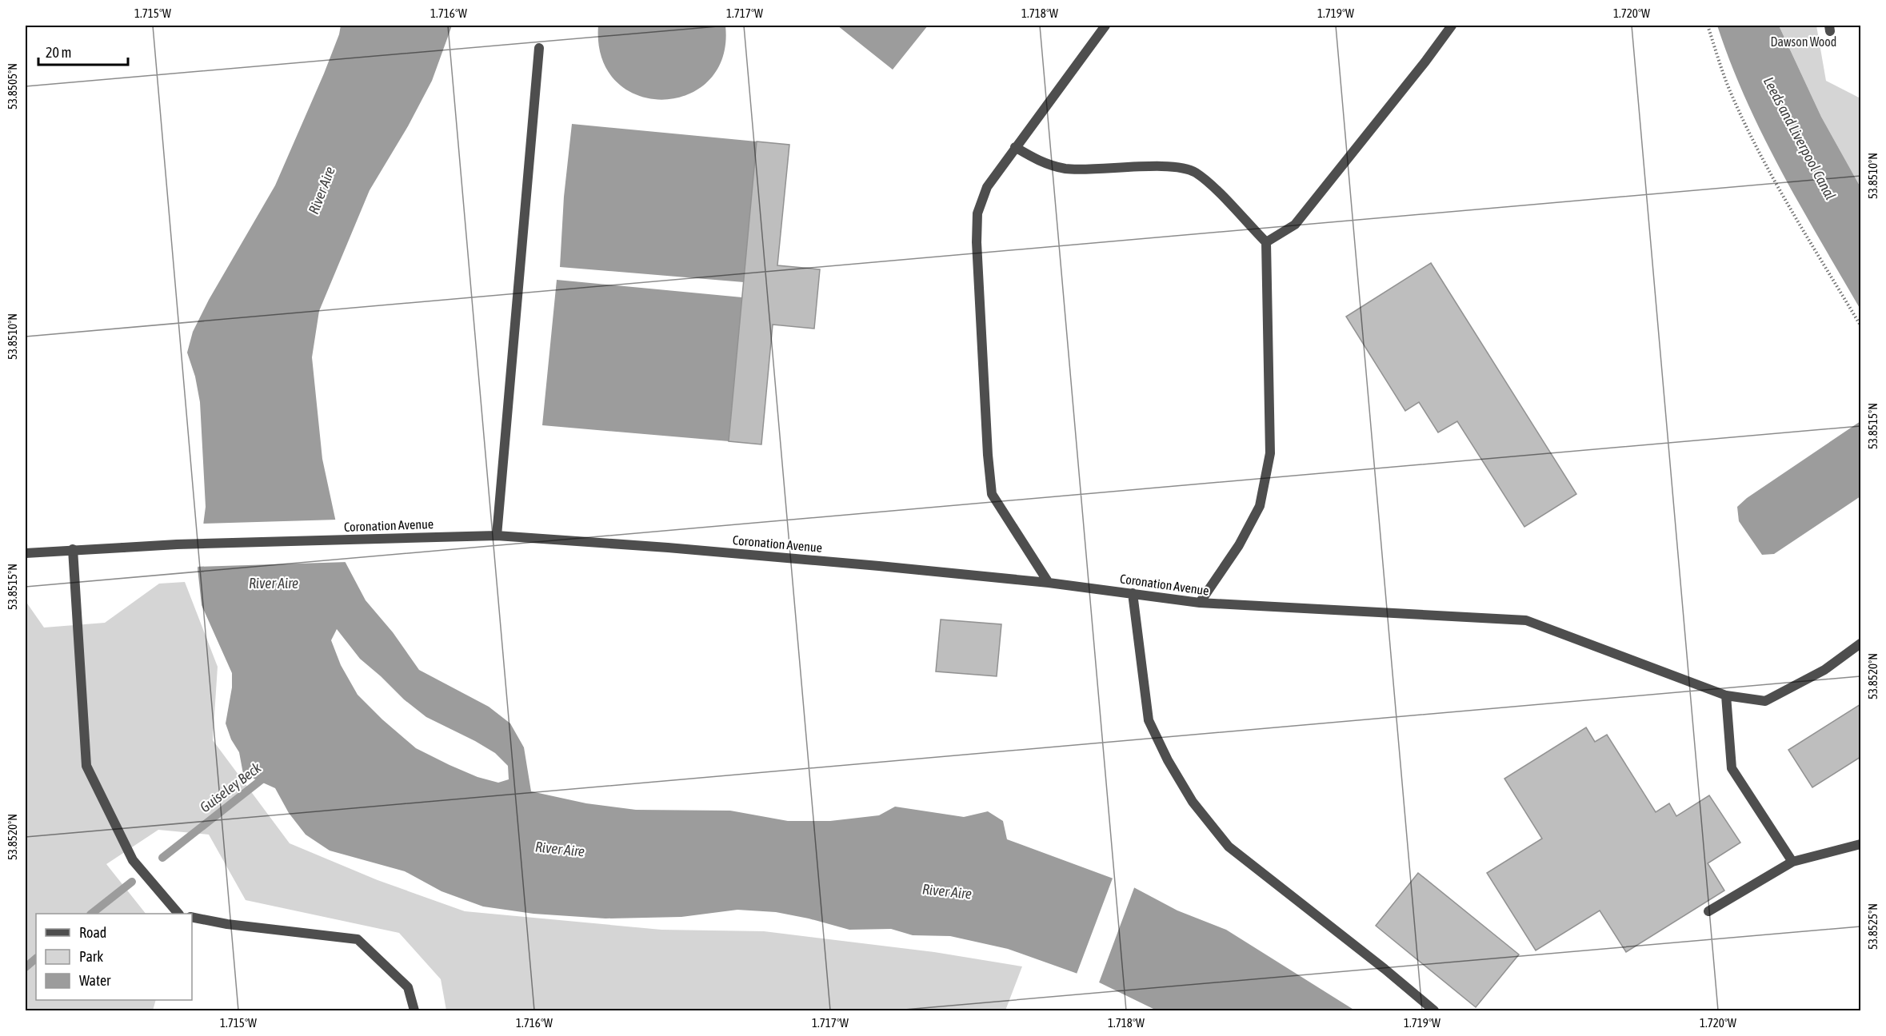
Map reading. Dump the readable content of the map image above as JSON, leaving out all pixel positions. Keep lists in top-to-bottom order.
{
  "streets": {
    "street": ["Coronation Avenue"]
  },
  "water": ["Leeds and Liverpool Canal", "River Aire", "Guiseley Beck"],
  "parks": ["Dawson Wood"],
  "legend": ["Road", "Park", "Water"],
  "scale_bar": "20 m",
  "coordinates": [
    "1.715°W",
    "1.716°W",
    "1.717°W",
    "1.718°W",
    "1.719°W",
    "1.720°W",
    "53.8505°N",
    "53.8510°N",
    "53.8515°N",
    "53.8520°N",
    "53.8525°N"
  ]
}
